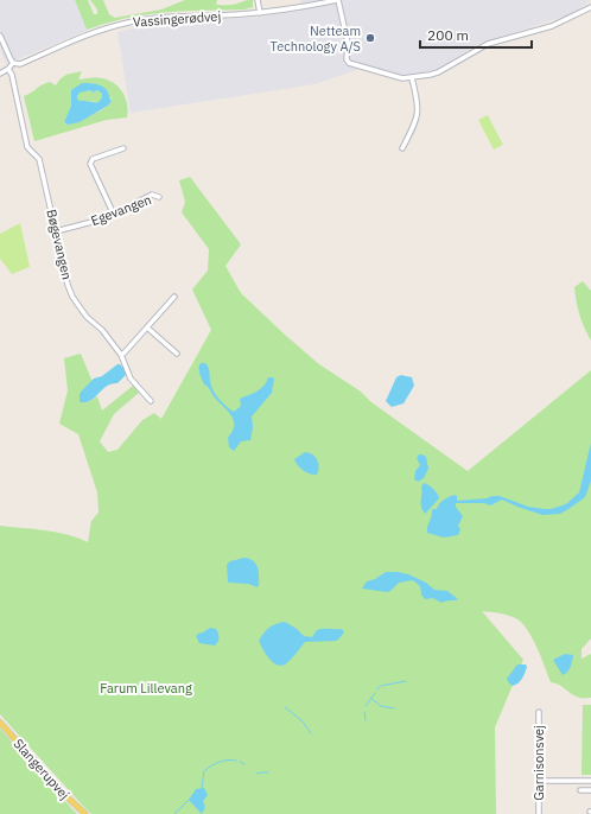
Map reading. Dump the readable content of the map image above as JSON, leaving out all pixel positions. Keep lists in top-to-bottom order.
{
  "streets": {
    "main road": ["Slangerupvej"],
    "street": [
      "Vassingerødvej",
      "Egevangen",
      "Bøgevangen",
      "Garnisonsvej"
    ]
  },
  "crossings": [
    ["Egevangen", "Bøgevangen"]
  ],
  "parks": ["Farum Lillevang"],
  "places": ["Netteam Technology A/S"],
  "scale_bar": "200 m"
}
